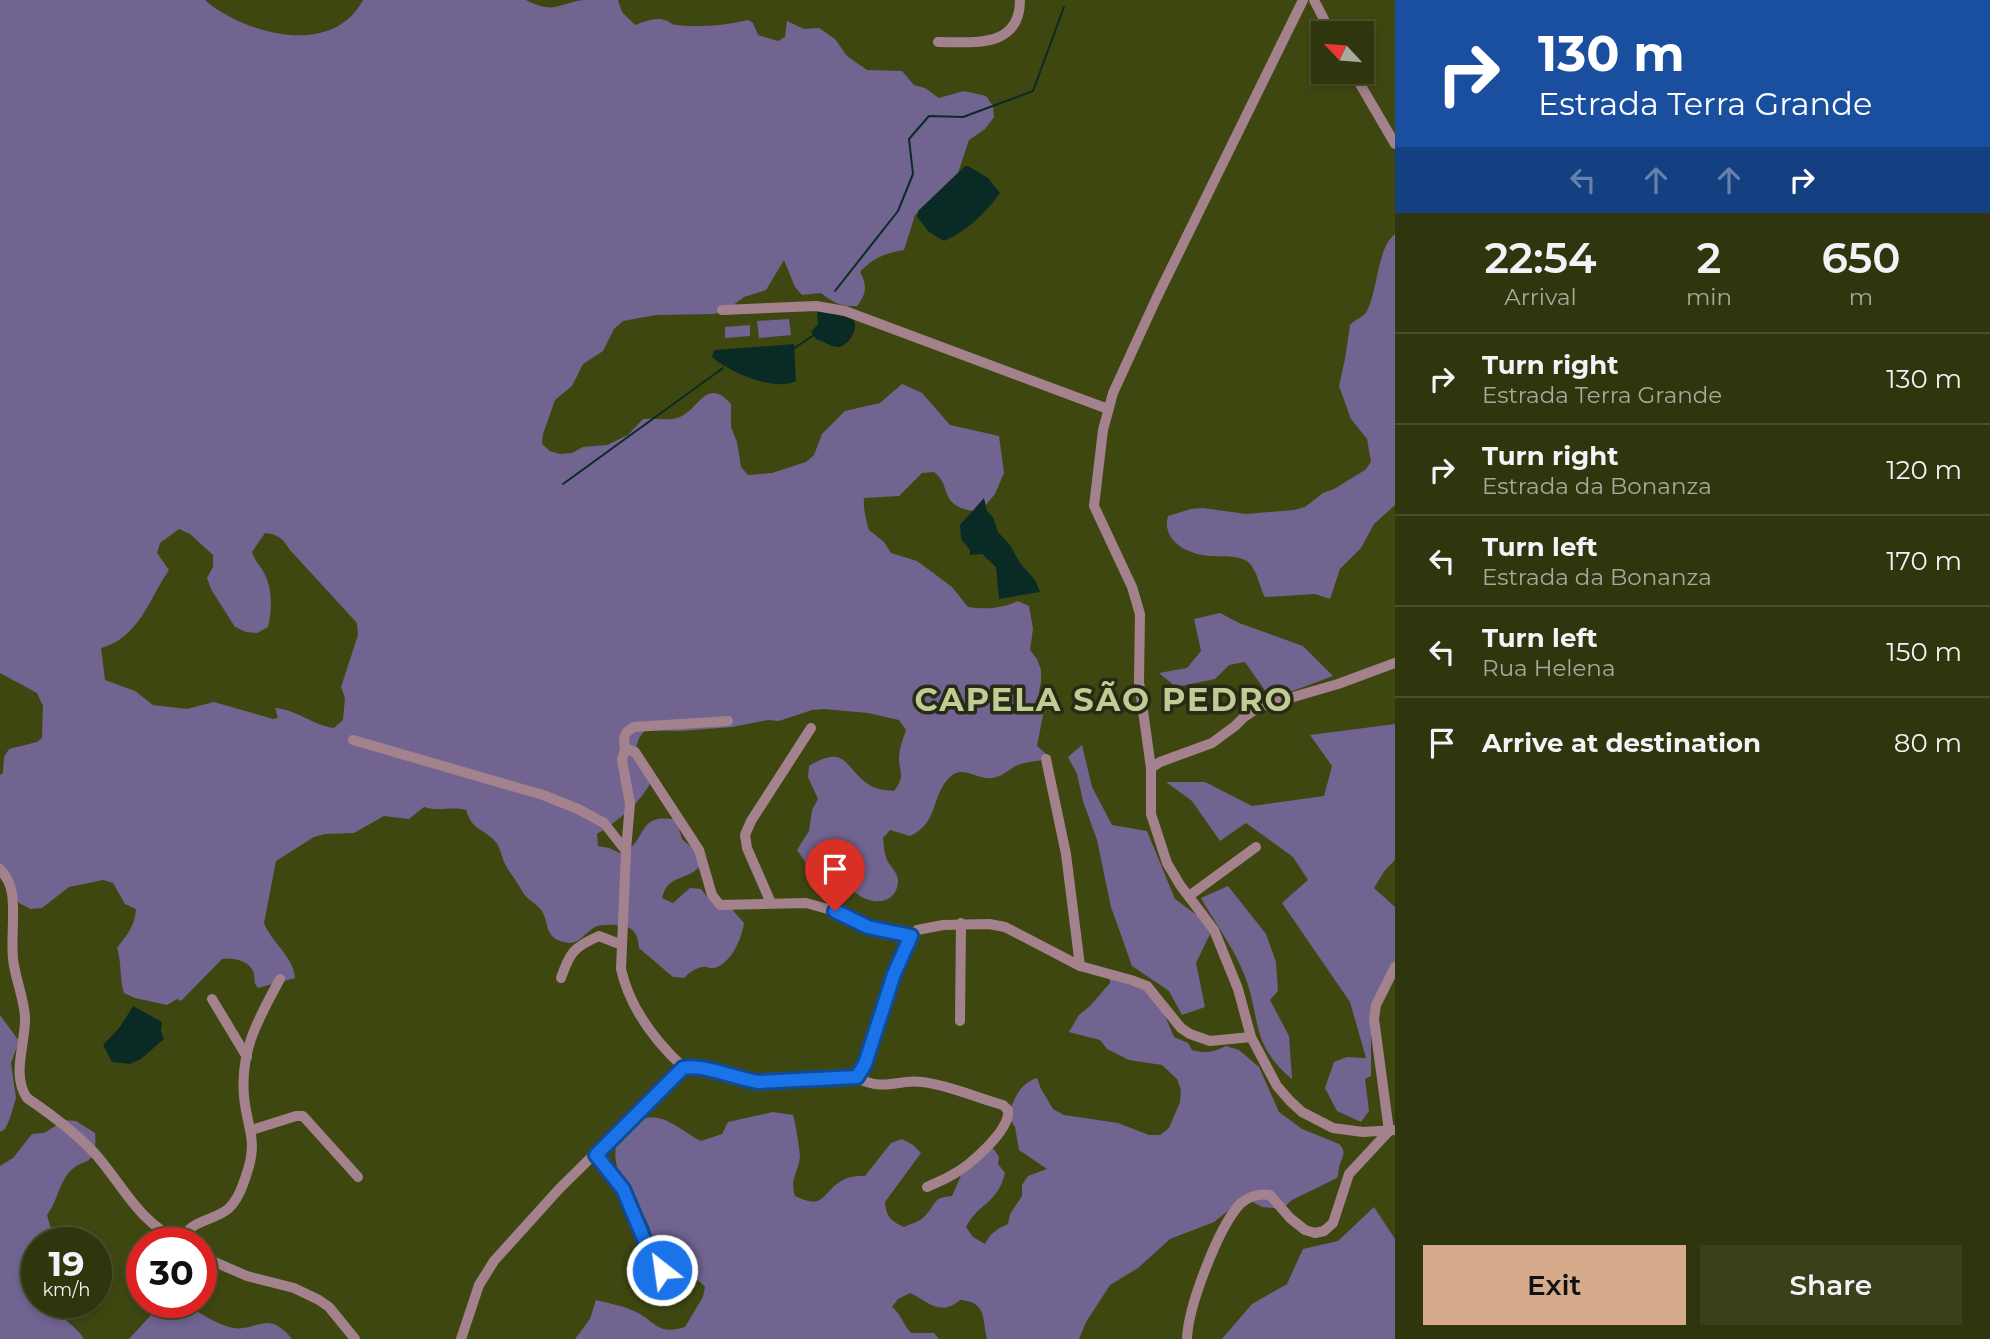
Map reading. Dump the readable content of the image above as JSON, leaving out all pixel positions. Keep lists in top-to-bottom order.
{
  "districts": ["CAPELA SÃO PEDRO"],
  "north": "top left",
  "page": {
    "turn": ["130 m", "Estrada Terra Grande"],
    "eta": [
      "22:54",
      "Arrival",
      "2",
      "min",
      "650",
      "m"
    ],
    "list": [
      {
        "name": "Turn right",
        "note": "Estrada Terra Grande",
        "value": "130 m"
      },
      {
        "name": "Turn right",
        "note": "Estrada da Bonanza",
        "value": "120 m"
      },
      {
        "name": "Turn left",
        "note": "Estrada da Bonanza",
        "value": "170 m"
      },
      {
        "name": "Turn left",
        "note": "Rua Helena",
        "value": "150 m"
      },
      {
        "name": "Arrive at destination",
        "value": "80 m"
      }
    ],
    "speed": "19 km/h",
    "limit": "30",
    "buttons": ["Exit", "Share"]
  }
}
